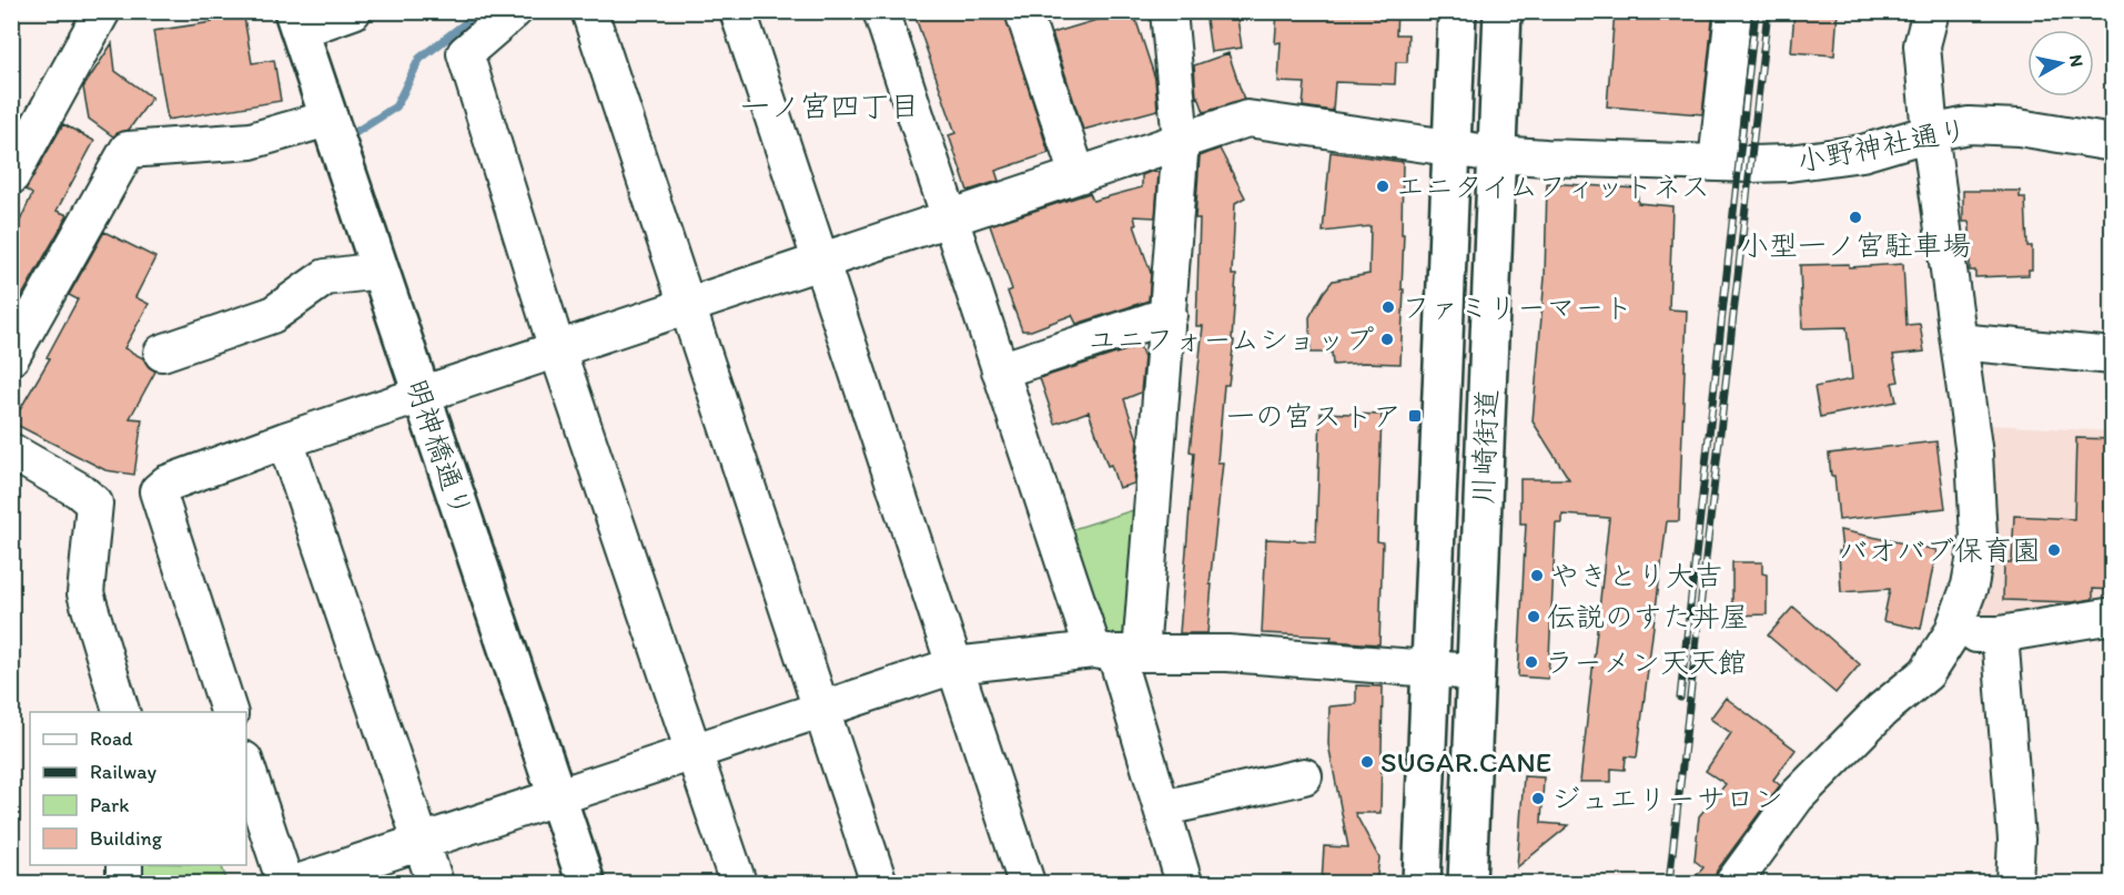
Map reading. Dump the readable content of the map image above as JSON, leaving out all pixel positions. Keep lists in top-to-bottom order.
{
  "streets": {
    "main road": ["川崎街道", "明神橋通り"],
    "street": ["小野神社通り"]
  },
  "crossings": [
    ["小野神社通り", "川崎街道"],
    ["小野神社通り", "明神橋通り"]
  ],
  "districts": ["一ノ宮四丁目"],
  "places": {
    "other": [
      "エニタイムフィットネス",
      "小型一ノ宮駐車場",
      "ファミリーマート",
      "ユニフォームショップ",
      "バオバブ保育園",
      "やきとり大吉",
      "伝説のすた丼屋",
      "ラーメン天天館",
      "SUGAR.CANE",
      "ジュエリーサロン"
    ],
    "transit": ["一の宮ストア"]
  },
  "legend": [
    "Road",
    "Railway",
    "Park",
    "Building"
  ],
  "north": "right"
}
